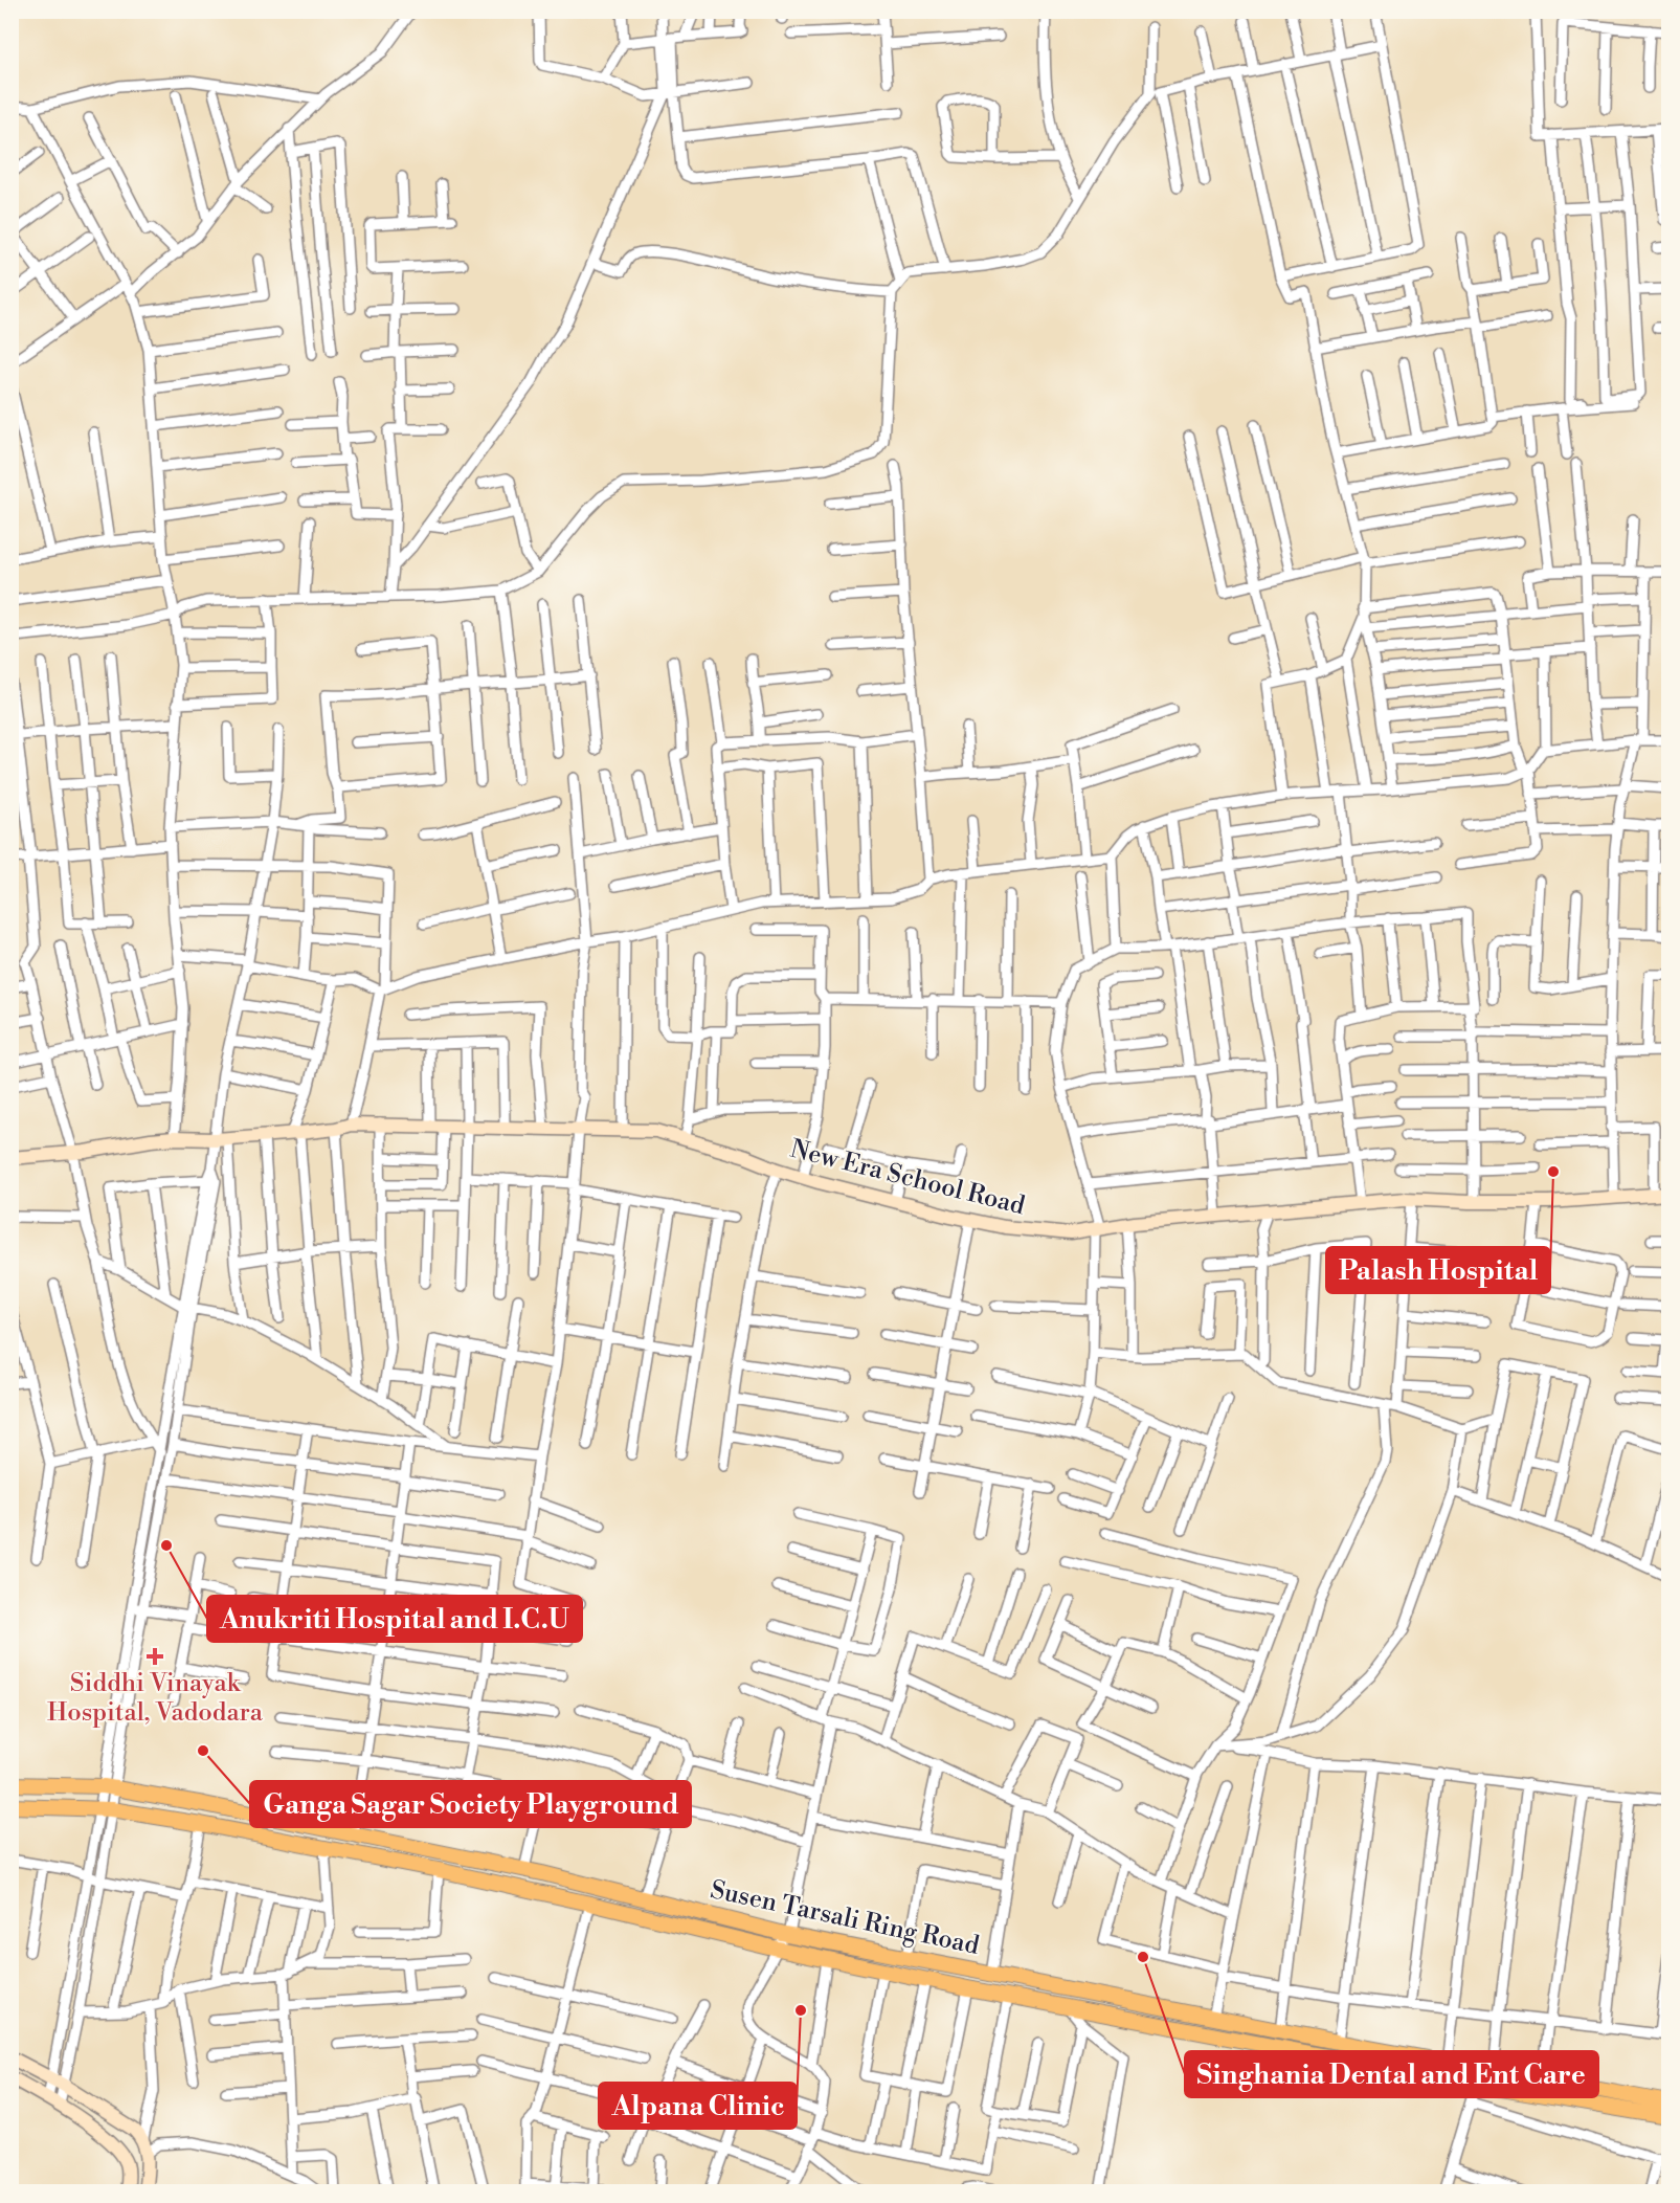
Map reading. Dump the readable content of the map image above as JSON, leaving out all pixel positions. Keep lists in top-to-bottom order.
{
  "streets": {
    "main road": ["Susen Tarsali Ring Road"],
    "street": ["New Era School Road"]
  },
  "places": {
    "other": [
      "Palash Hospital",
      "Anukriti Hospital and I.C.U",
      "Ganga Sagar Society Playground",
      "Singhania Dental and Ent Care",
      "Alpana Clinic"
    ],
    "health": ["Siddhi Vinayak Hospital, Vadodara"]
  }
}
